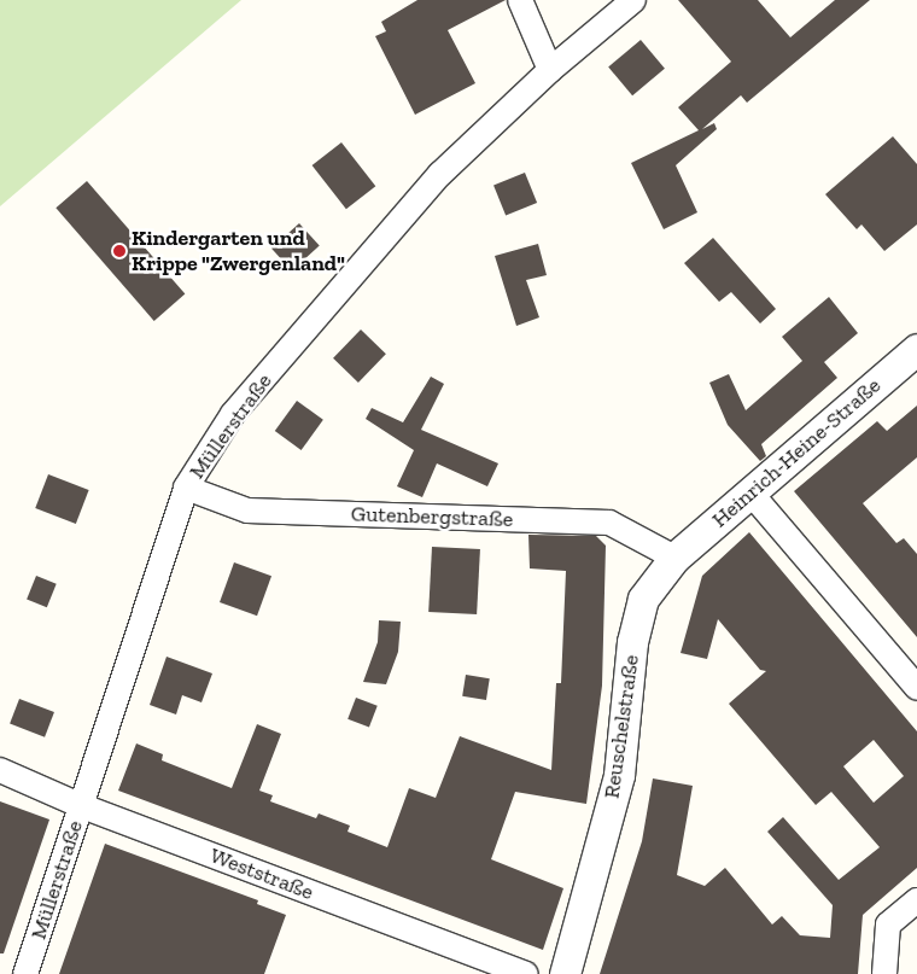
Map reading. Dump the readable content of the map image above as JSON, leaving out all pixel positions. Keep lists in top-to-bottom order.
{
  "streets": {
    "street": [
      "Müllerstraße",
      "Heinrich-Heine-Straße",
      "Gutenbergstraße",
      "Reuschelstraße",
      "Weststraße"
    ]
  },
  "crossings": [
    ["Müllerstraße", "Gutenbergstraße"],
    ["Müllerstraße", "Weststraße"],
    ["Heinrich-Heine-Straße", "Gutenbergstraße"],
    ["Heinrich-Heine-Straße", "Reuschelstraße"],
    ["Gutenbergstraße", "Reuschelstraße"]
  ],
  "places": ["Kindergarten und Krippe \"Zwergenland\""]
}
